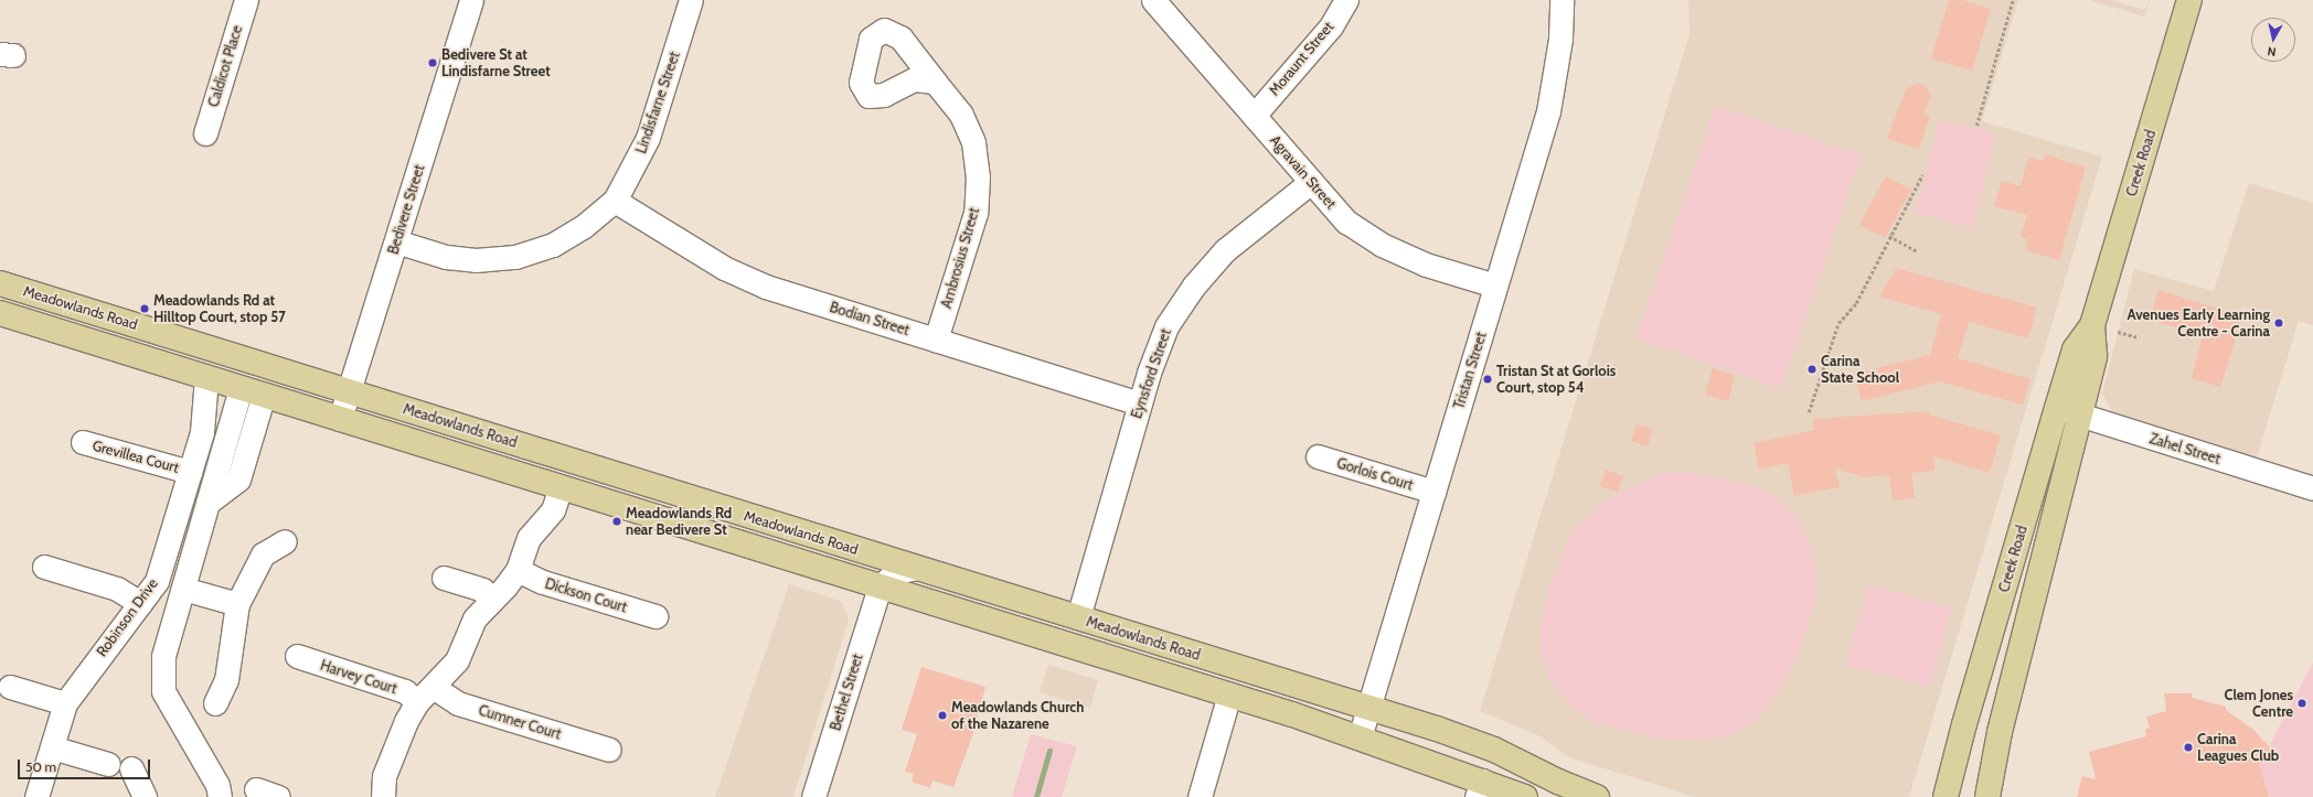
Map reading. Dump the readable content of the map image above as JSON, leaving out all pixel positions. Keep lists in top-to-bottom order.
{
  "streets": {
    "main road": ["Creek Road", "Meadowlands Road"],
    "street": [
      "Moraunt Street",
      "Caldicot Place",
      "Lindisfarne Street",
      "Agravain Street",
      "Bedivere Street",
      "Ambrosius Street",
      "Bodian Street",
      "Tristan Street",
      "Eynsford Street",
      "Zahel Street",
      "Grevillea Court",
      "Gorlois Court",
      "Dickson Court",
      "Robinson Drive",
      "Harvey Court",
      "Bethel Street",
      "Cumner Court"
    ]
  },
  "crossings": [
    ["Moraunt Street", "Agravain Street"],
    ["Lindisfarne Street", "Bedivere Street"],
    ["Lindisfarne Street", "Bodian Street"],
    ["Creek Road", "Zahel Street"],
    ["Agravain Street", "Tristan Street"],
    ["Agravain Street", "Eynsford Street"],
    ["Bedivere Street", "Meadowlands Road"],
    ["Ambrosius Street", "Bodian Street"],
    ["Meadowlands Road", "Tristan Street"],
    ["Meadowlands Road", "Eynsford Street"],
    ["Meadowlands Road", "Robinson Drive"],
    ["Meadowlands Road", "Bethel Street"],
    ["Bodian Street", "Eynsford Street"],
    ["Tristan Street", "Gorlois Court"],
    ["Grevillea Court", "Robinson Drive"],
    ["Harvey Court", "Cumner Court"]
  ],
  "places": [
    "Bedivere St at Lindisfarne Street",
    "Meadowlands Rd at Hilltop Court, stop 57",
    "Avenues Early Learning Centre - Carina",
    "Carina State School",
    "Tristan St at Gorlois Court, stop 54",
    "Meadowlands Rd near Bedivere St",
    "Clem Jones Centre",
    "Meadowlands Church of the Nazarene",
    "Carina Leagues Club"
  ],
  "scale_bar": "50 m",
  "north": "bottom"
}
